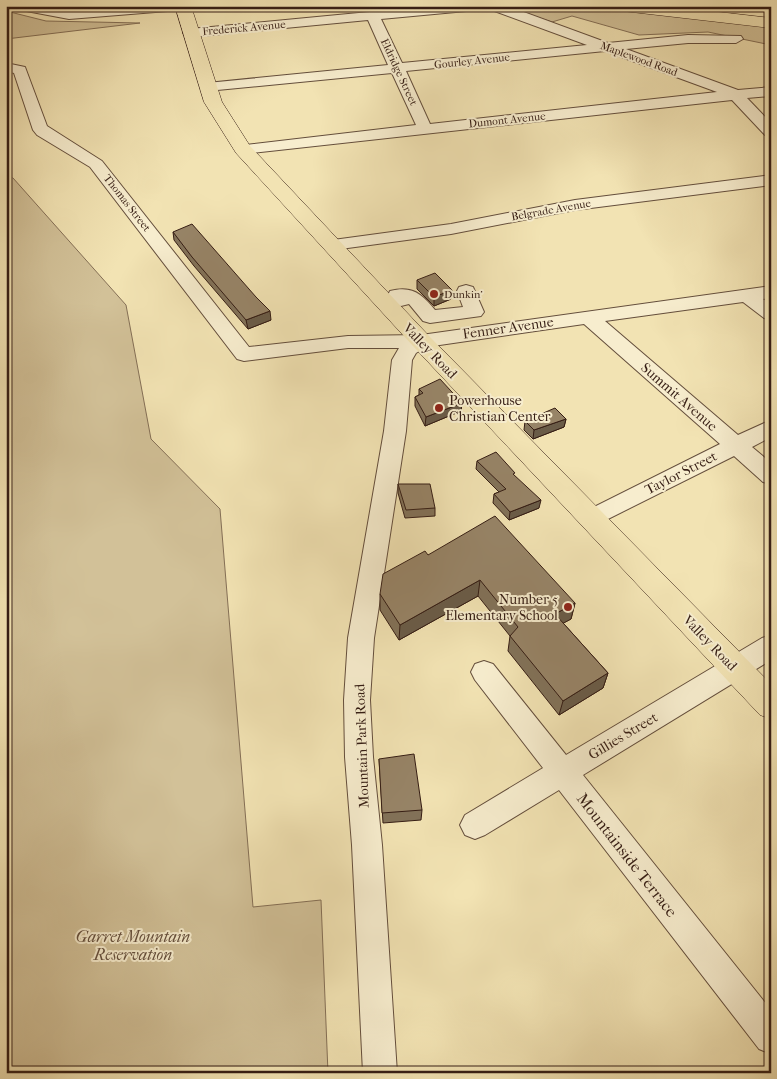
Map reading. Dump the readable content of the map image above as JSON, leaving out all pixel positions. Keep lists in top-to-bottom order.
{
  "streets": {
    "main road": ["Valley Road"],
    "street": [
      "Frederick Avenue",
      "Maplewood Road",
      "Gourley Avenue",
      "Eldridge Street",
      "Dumont Avenue",
      "Thomas Street",
      "Belgrade Avenue",
      "Fenner Avenue",
      "Summit Avenue",
      "Taylor Street",
      "Gillies Street",
      "Mountain Park Road",
      "Mountainside Terrace"
    ]
  },
  "crossings": [
    ["Frederick Avenue", "Eldridge Street"],
    ["Frederick Avenue", "Valley Road"],
    ["Maplewood Road", "Gourley Avenue"],
    ["Maplewood Road", "Dumont Avenue"],
    ["Gourley Avenue", "Eldridge Street"],
    ["Gourley Avenue", "Valley Road"],
    ["Eldridge Street", "Dumont Avenue"],
    ["Dumont Avenue", "Valley Road"],
    ["Thomas Street", "Fenner Avenue"],
    ["Belgrade Avenue", "Valley Road"],
    ["Fenner Avenue", "Valley Road"],
    ["Fenner Avenue", "Summit Avenue"],
    ["Fenner Avenue", "Mountain Park Road"],
    ["Valley Road", "Taylor Street"],
    ["Valley Road", "Gillies Street"],
    ["Valley Road", "Mountain Park Road"],
    ["Summit Avenue", "Taylor Street"],
    ["Gillies Street", "Mountainside Terrace"]
  ],
  "parks": ["Garret Mountain Reservation"],
  "places": ["Dunkin'", "Powerhouse Christian Center", "Number 5 Elementary School"]
}
